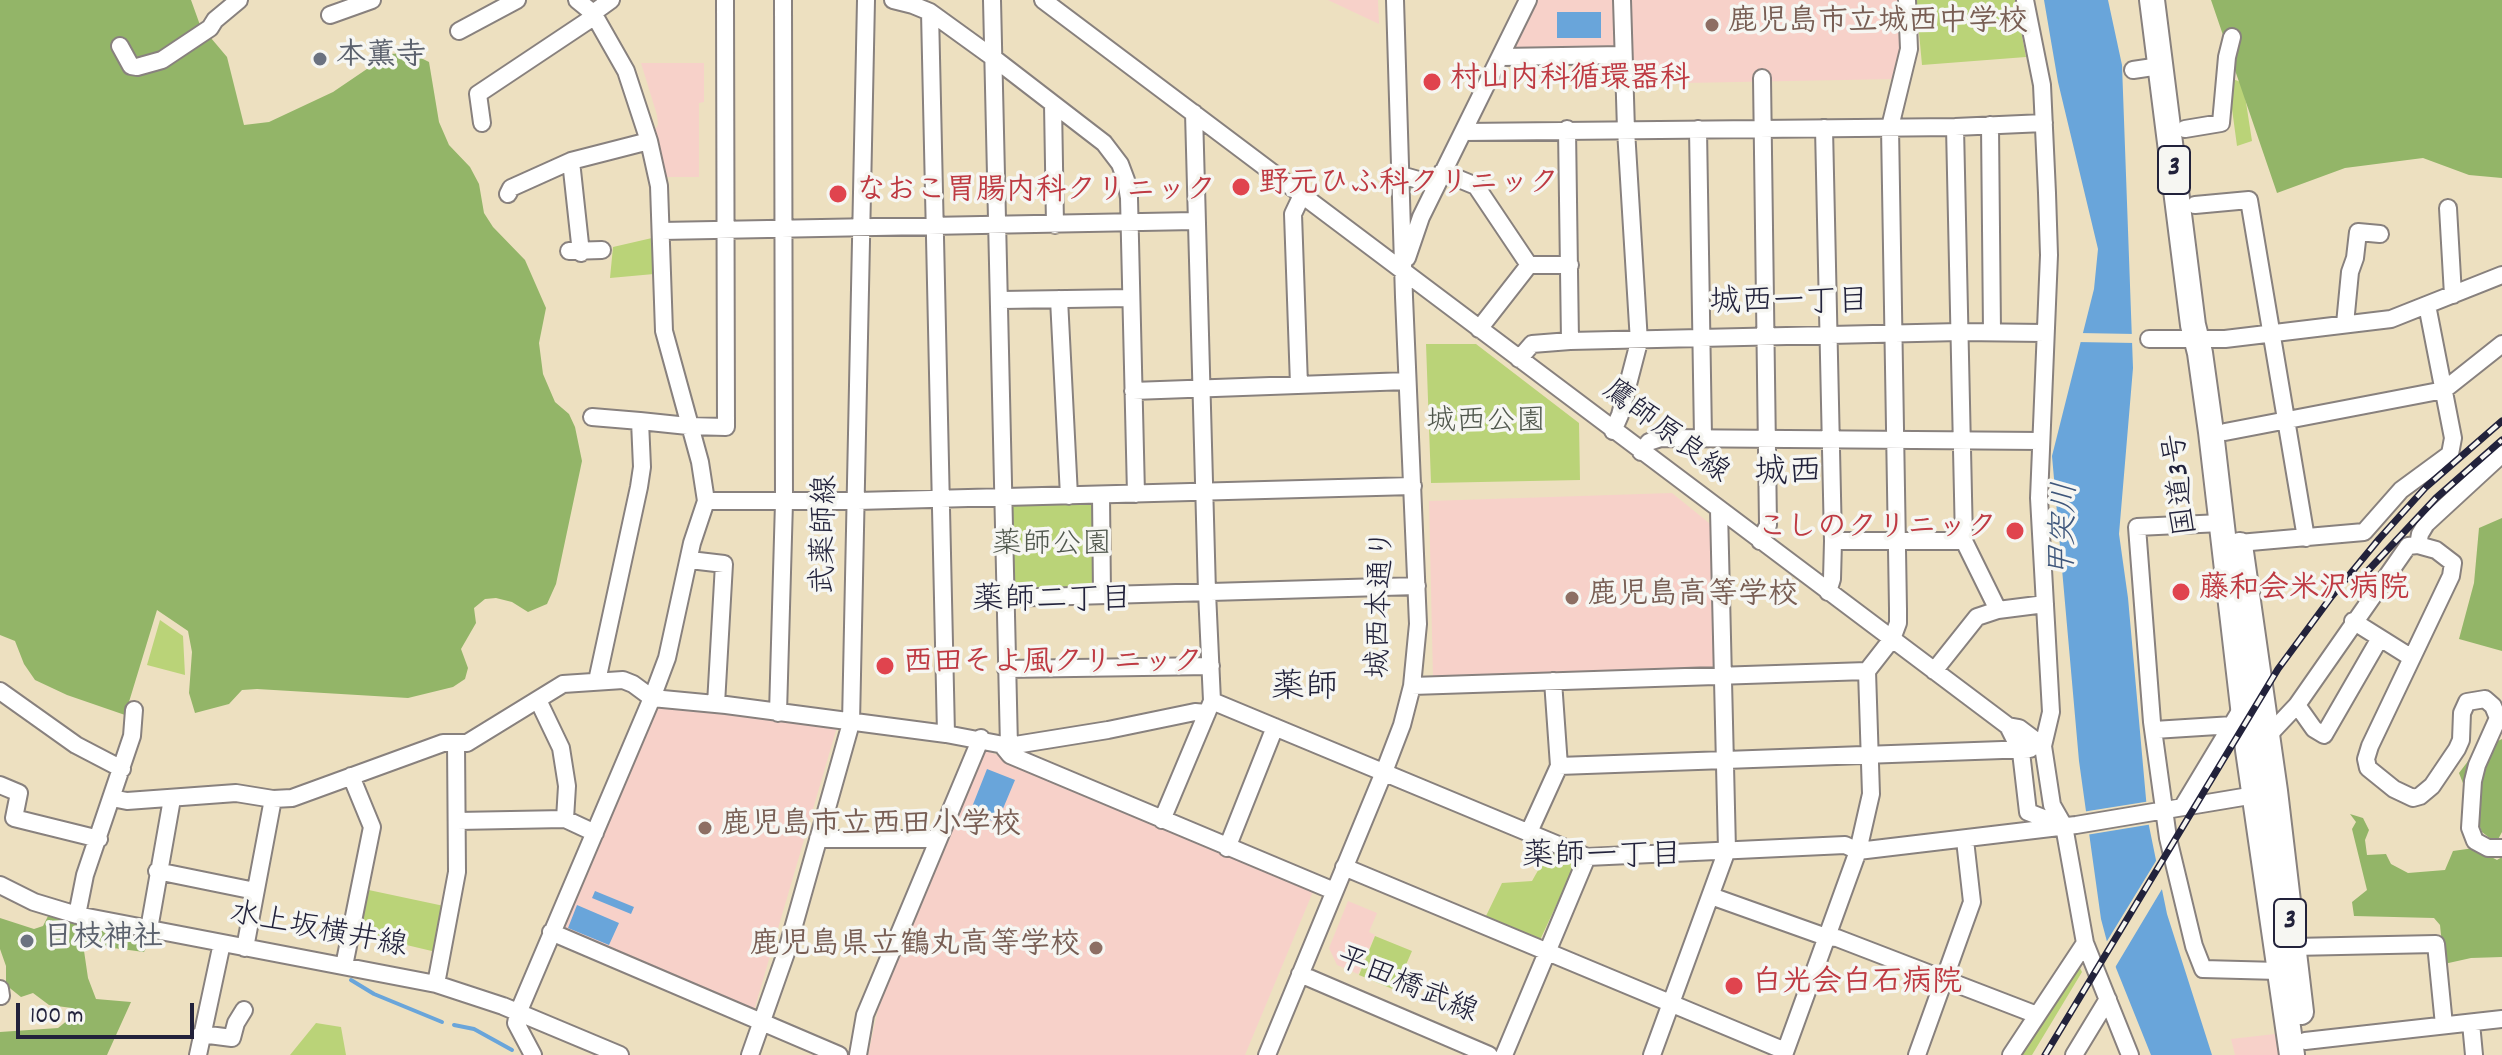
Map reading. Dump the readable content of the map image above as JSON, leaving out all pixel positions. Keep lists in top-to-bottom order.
{
  "streets": {
    "highway": ["3", "国道3号"],
    "street": [
      "鷹師原良線",
      "武薬師線",
      "城西本通り",
      "水上坂横井線",
      "平田橋武線"
    ]
  },
  "crossings": [
    ["鷹師原良線", "城西本通り"],
    ["城西本通り", "平田橋武線"]
  ],
  "districts": [
    "城西一丁目",
    "城西",
    "薬師二丁目",
    "薬師",
    "薬師一丁目"
  ],
  "water": ["甲突川"],
  "parks": ["城西公園", "薬師公園"],
  "places": [
    "鹿児島市立城西中学校",
    "本薫寺",
    "村山内科循環器科",
    "野元ひふ科クリニック",
    "なおこ胃腸内科クリニック",
    "こしのクリニック",
    "藤和会米沢病院",
    "鹿児島高等学校",
    "西田そよ風クリニック",
    "鹿児島市立西田小学校",
    "日枝神社",
    "鹿児島県立鶴丸高等学校",
    "白光会白石病院"
  ],
  "scale_bar": "100 m"
}
